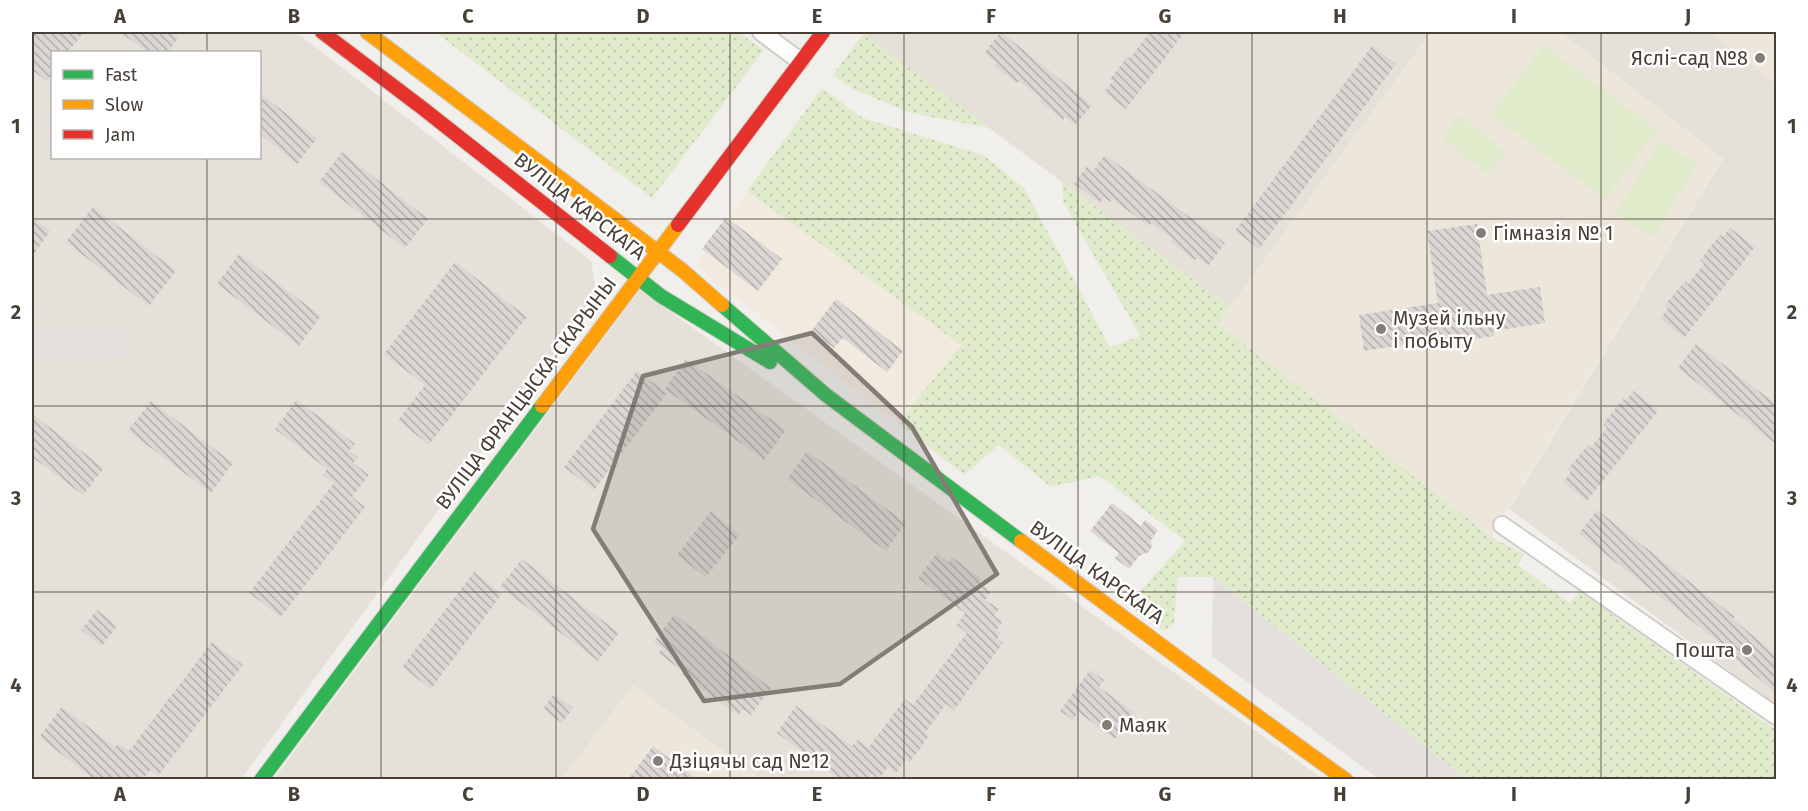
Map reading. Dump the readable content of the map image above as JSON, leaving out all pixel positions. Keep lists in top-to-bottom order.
{
  "streets": {
    "street": ["ВУЛІЦА КАРСКАГА", "ВУЛІЦА ФРАНЦЫСКА СКАРЫНЫ"]
  },
  "crossings": [
    ["ВУЛІЦА КАРСКАГА", "ВУЛІЦА ФРАНЦЫСКА СКАРЫНЫ"]
  ],
  "places": [
    "Яслі-сад №8",
    "Гімназія № 1",
    "Музей ільну і побыту",
    "Пошта",
    "Маяк",
    "Дзіцячы сад №12"
  ],
  "legend": ["Fast", "Slow", "Jam"],
  "grid": {
    "columns": [
      "A",
      "B",
      "C",
      "D",
      "E",
      "F",
      "G",
      "H",
      "I",
      "J"
    ],
    "rows": [
      "1",
      "2",
      "3",
      "4"
    ]
  }
}
